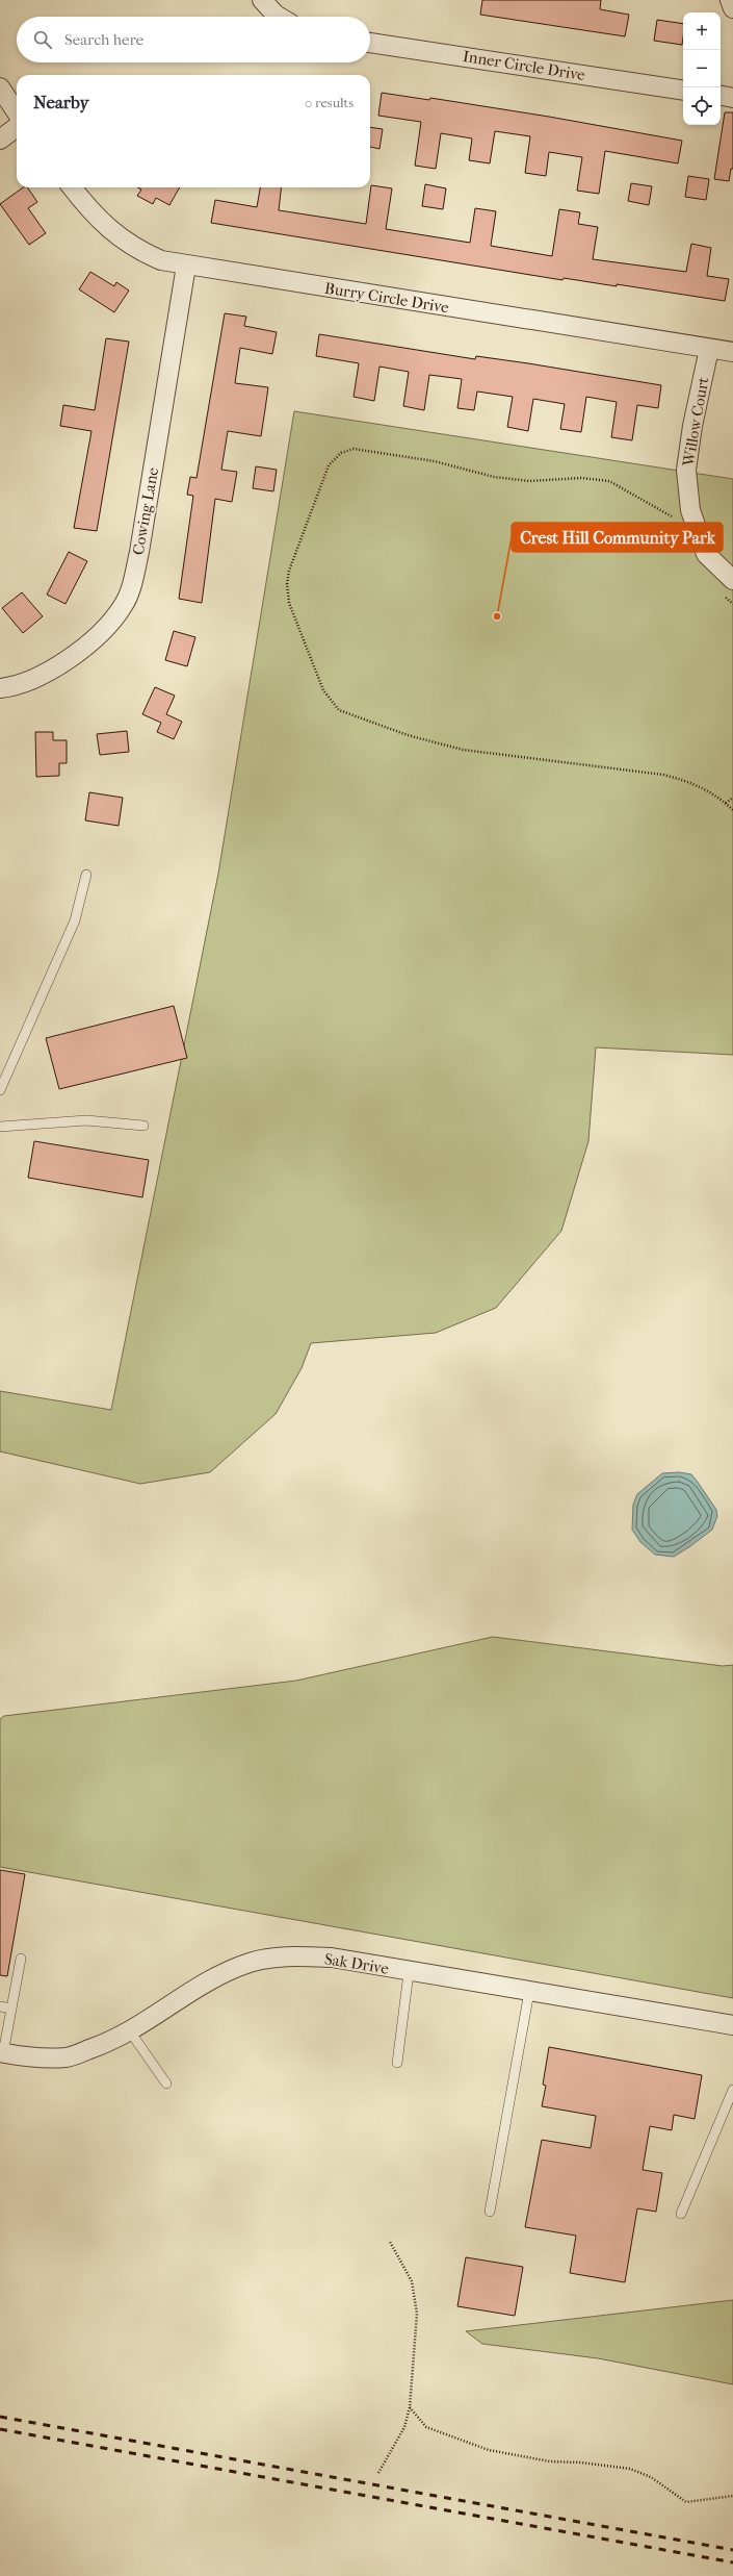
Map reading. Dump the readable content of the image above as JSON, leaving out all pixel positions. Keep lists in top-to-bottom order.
{
  "streets": {
    "street": [
      "Inner Circle Drive",
      "Burry Circle Drive",
      "Willow Court",
      "Cowing Lane",
      "Sak Drive"
    ]
  },
  "crossings": [
    ["Burry Circle Drive", "Willow Court"],
    ["Burry Circle Drive", "Cowing Lane"]
  ],
  "places": ["Crest Hill Community Park"],
  "page": {
    "map_buttons": ["+", "−"],
    "search": "Search here",
    "heading": ["Nearby", "0 results"]
  }
}
